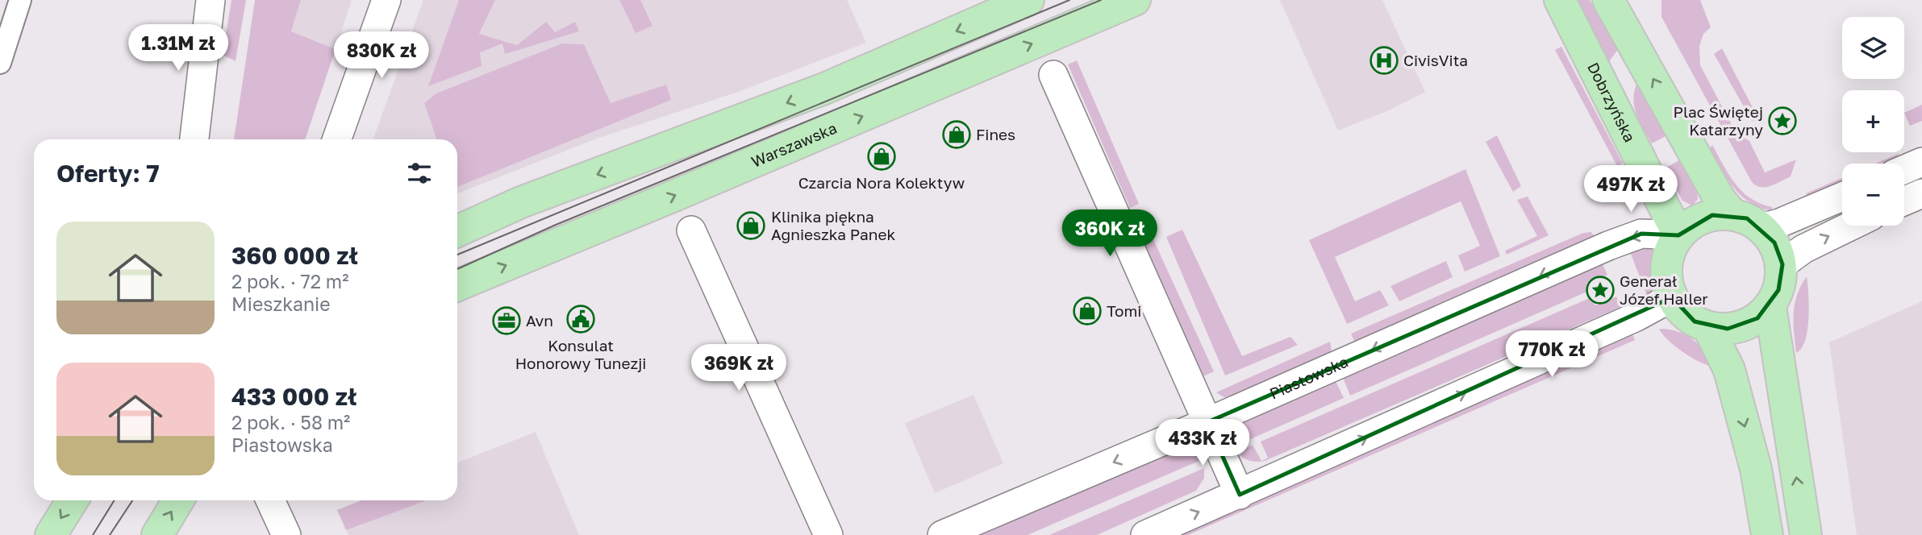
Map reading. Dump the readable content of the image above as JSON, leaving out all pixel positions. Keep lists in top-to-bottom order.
{
  "streets": {
    "main road": ["Dobrzyńska", "Warszawska"],
    "street": ["Piastowska"]
  },
  "crossings": [
    ["Dobrzyńska", "Piastowska"]
  ],
  "places": {
    "hospital": ["CivisVita"],
    "place": ["Plac Świętej Katarzyny", "Generał Józef Haller"],
    "shop": [
      "Fines",
      "Czarcia Nora Kolektyw",
      "Klinika piękna Agnieszka Panek",
      "Tomi"
    ],
    "public building": ["Konsulat Honorowy Tunezji"],
    "office": ["Avn"]
  },
  "page": {
    "map_buttons": ["+", "−"],
    "price": [
      "1.31M zł",
      "830K zł",
      "497K zł",
      "360K zł",
      "770K zł",
      "369K zł",
      "433K zł"
    ],
    "heading": "Oferty: 7",
    "list": [
      {
        "name": "360 000 zł",
        "note": "2 pok. · 72 m² · Mieszkanie"
      },
      {
        "name": "433 000 zł",
        "note": "2 pok. · 58 m² · Piastowska"
      }
    ]
  }
}
